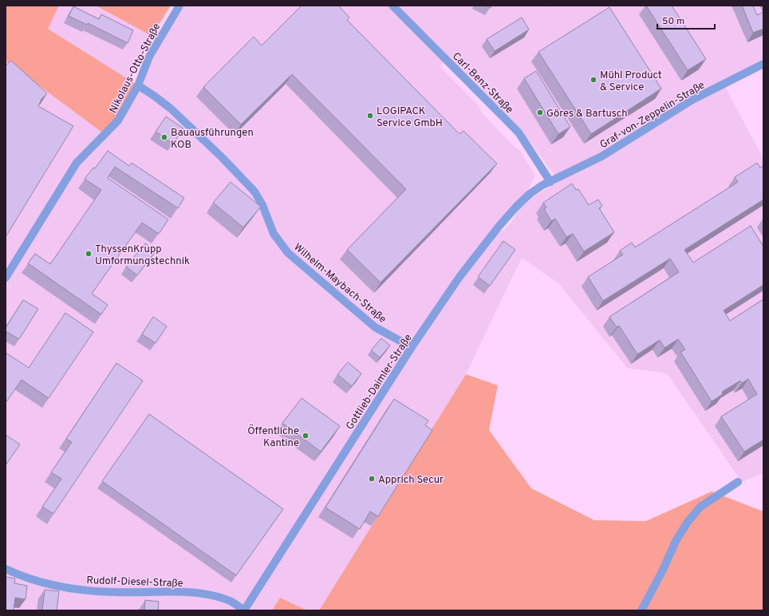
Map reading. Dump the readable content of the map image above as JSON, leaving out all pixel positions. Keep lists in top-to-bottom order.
{
  "streets": {
    "street": [
      "Nikolaus-Otto-Straße",
      "Carl-Benz-Straße",
      "Graf-von-Zeppelin-Straße",
      "Wilhelm-Maybach-Straße",
      "Gottlieb-Daimler-Straße",
      "Rudolf-Diesel-Straße"
    ]
  },
  "crossings": [
    ["Nikolaus-Otto-Straße", "Wilhelm-Maybach-Straße"],
    ["Carl-Benz-Straße", "Graf-von-Zeppelin-Straße"],
    ["Carl-Benz-Straße", "Gottlieb-Daimler-Straße"],
    ["Graf-von-Zeppelin-Straße", "Gottlieb-Daimler-Straße"],
    ["Wilhelm-Maybach-Straße", "Gottlieb-Daimler-Straße"],
    ["Gottlieb-Daimler-Straße", "Rudolf-Diesel-Straße"]
  ],
  "places": [
    "Mühl Product & Service",
    "Göres & Bartusch",
    "LOGIPACK Service GmbH",
    "Bauausführungen KOB",
    "ThyssenKrupp Umformungstechnik",
    "Öffentliche Kantine",
    "Apprich Secur"
  ],
  "scale_bar": "50 m"
}
